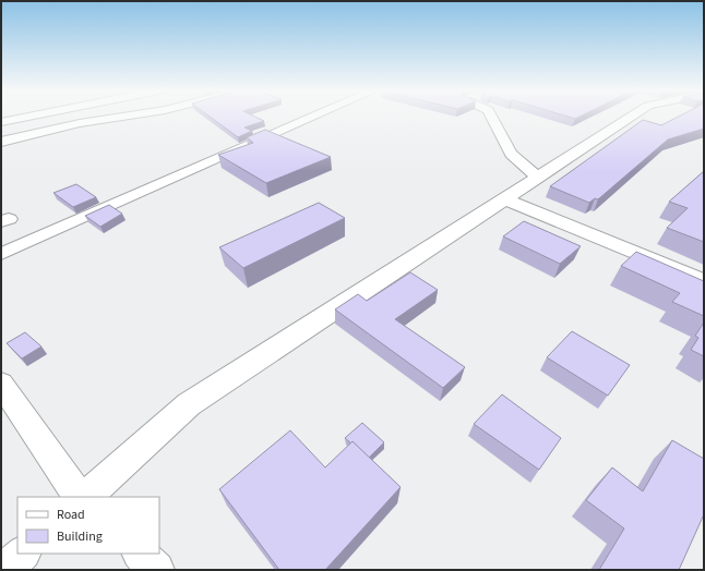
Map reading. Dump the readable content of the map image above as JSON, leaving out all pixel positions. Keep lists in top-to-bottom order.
{
  "legend": ["Road", "Building"]
}
